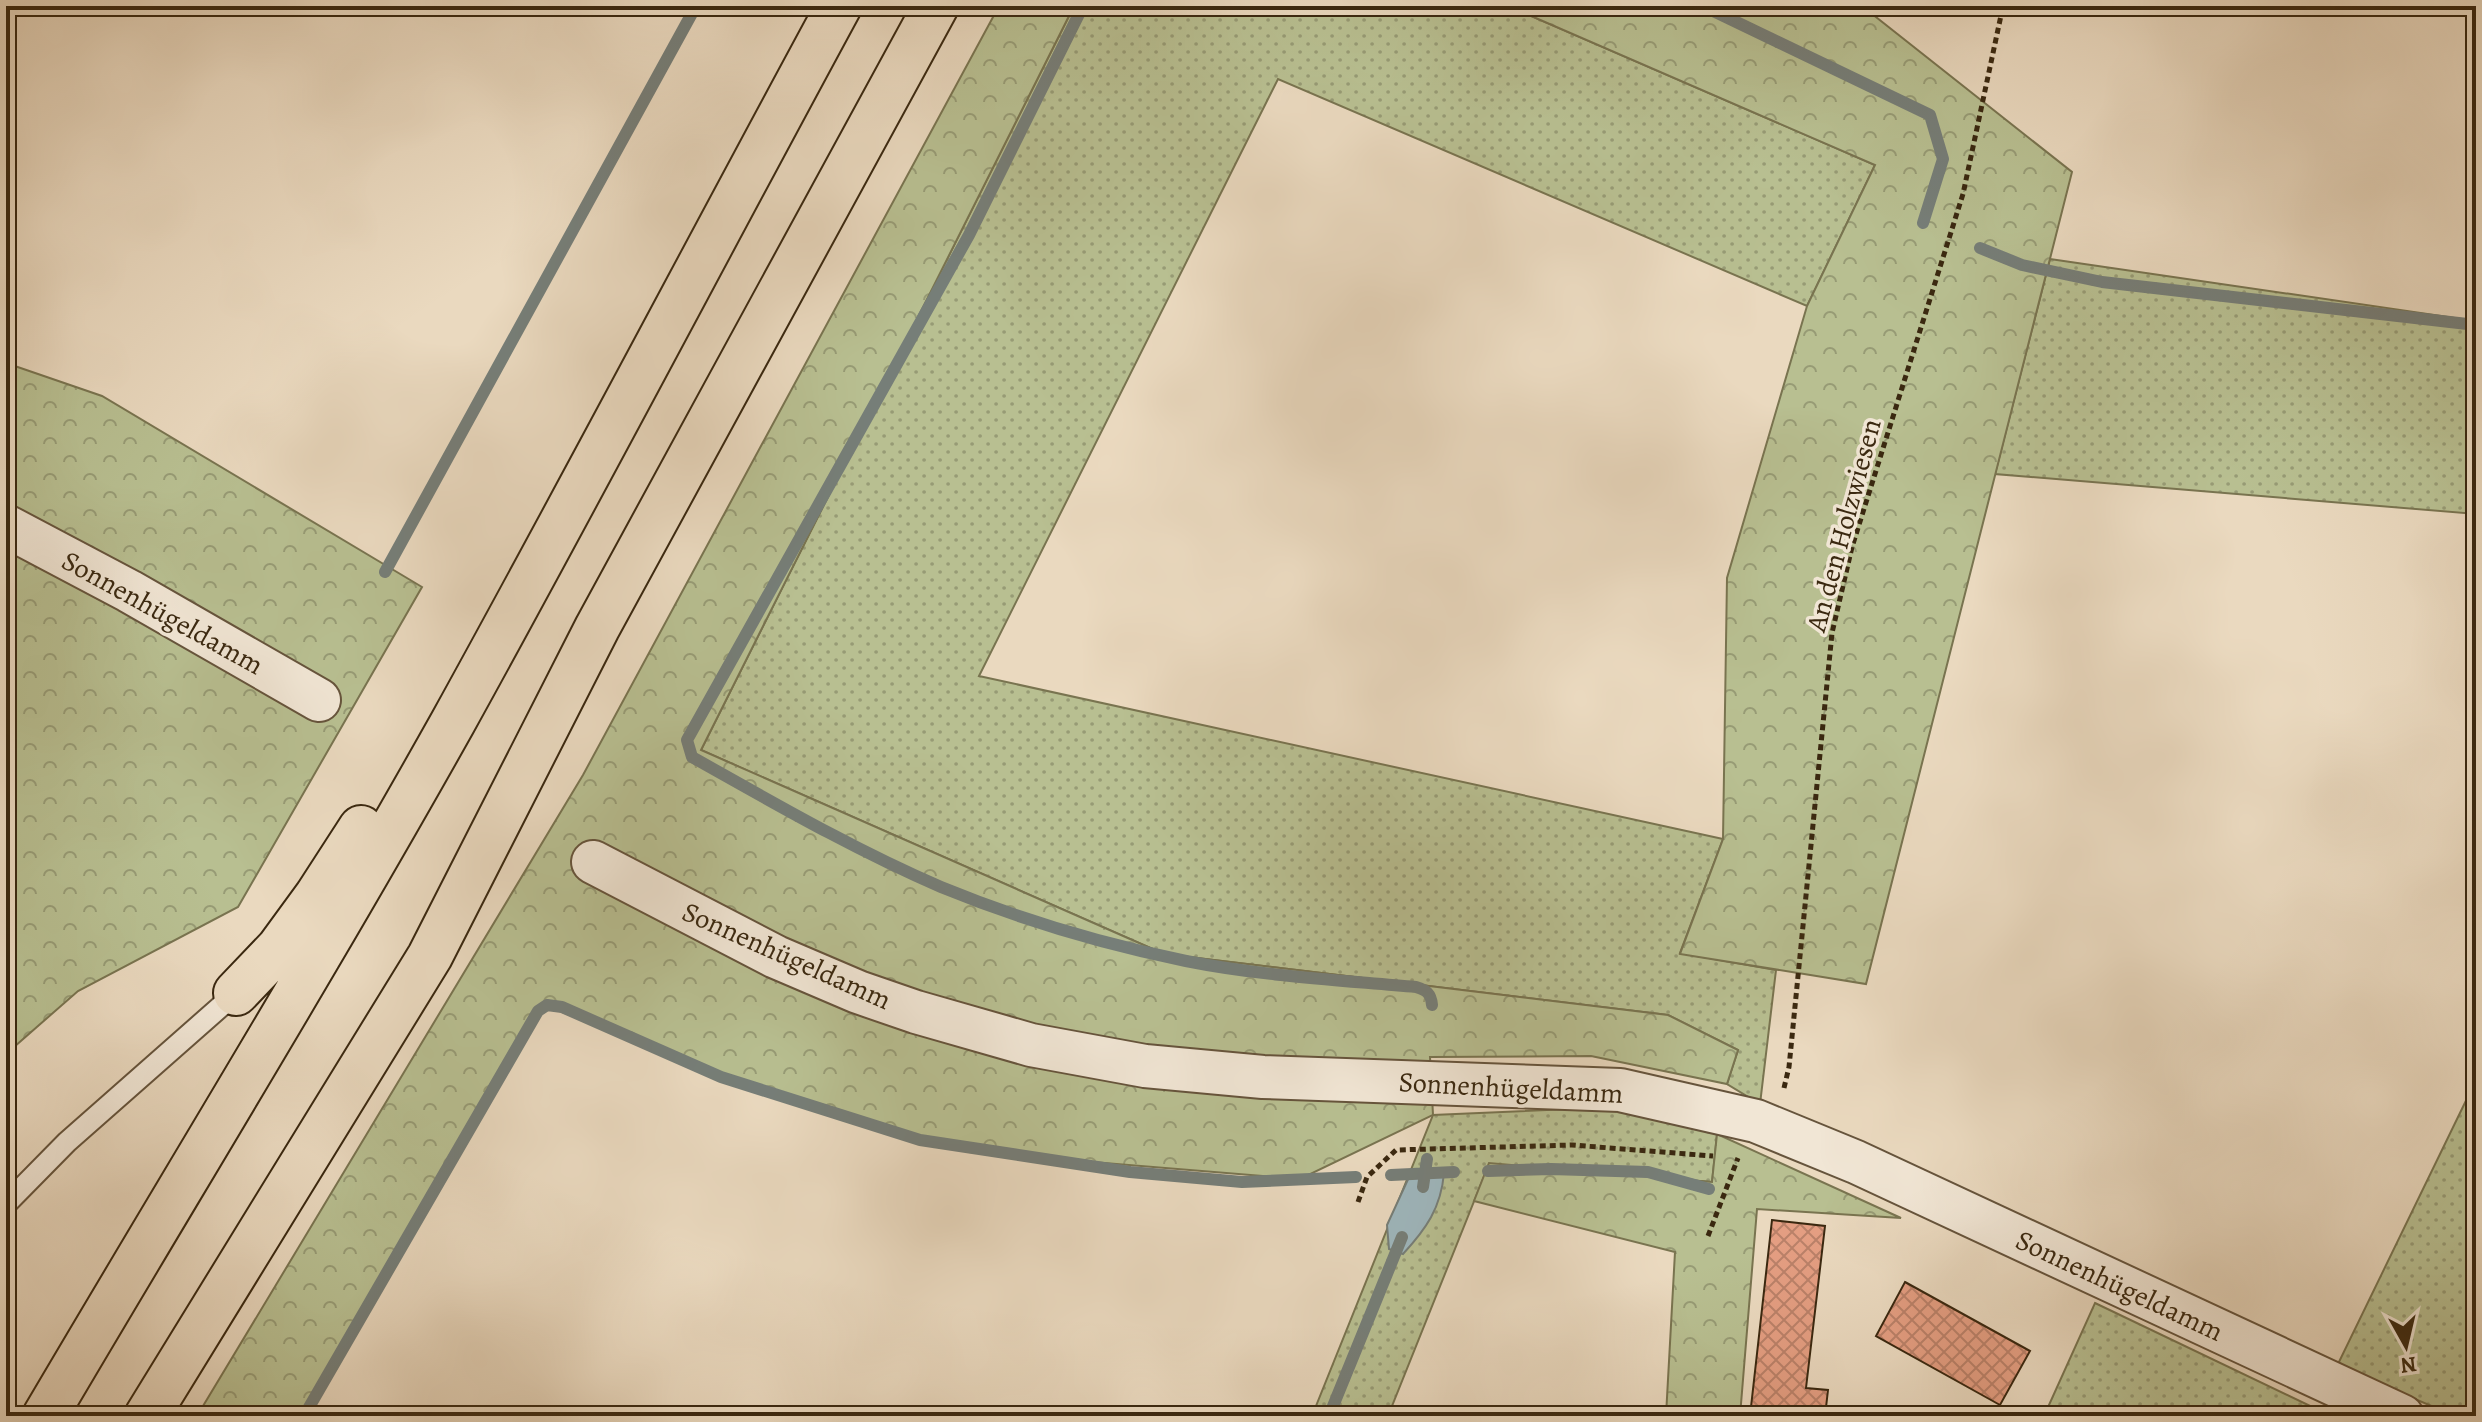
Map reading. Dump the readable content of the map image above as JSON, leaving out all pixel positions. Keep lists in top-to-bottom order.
{
  "streets": {
    "street": ["Sonnenhügeldamm"],
    "path": ["An den Holzwiesen"]
  },
  "north": "bottom"
}
